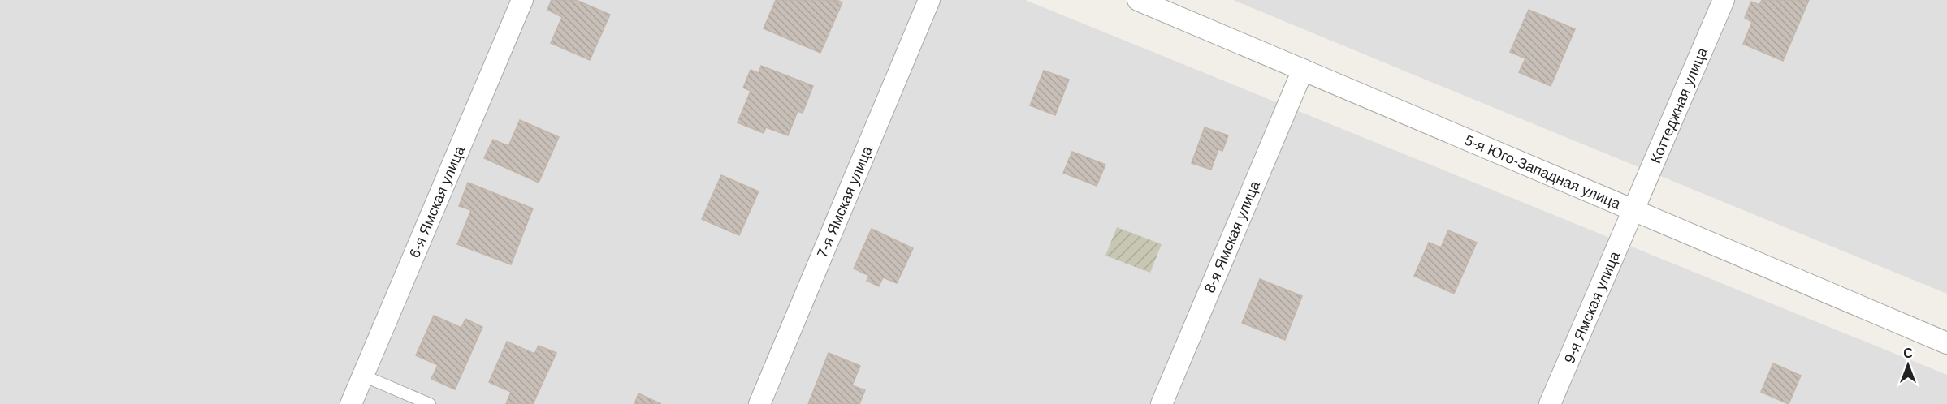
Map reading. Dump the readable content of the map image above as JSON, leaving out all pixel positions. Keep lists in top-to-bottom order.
{
  "streets": {
    "street": [
      "Коттеджная улица",
      "5-я Юго-Западная улица",
      "6-я Ямская улица",
      "7-я Ямская улица",
      "8-я Ямская улица",
      "9-я Ямская улица"
    ]
  },
  "crossings": [
    ["Коттеджная улица", "5-я Юго-Западная улица"],
    ["Коттеджная улица", "9-я Ямская улица"],
    ["5-я Юго-Западная улица", "8-я Ямская улица"],
    ["5-я Юго-Западная улица", "9-я Ямская улица"]
  ],
  "north": "top"
}
